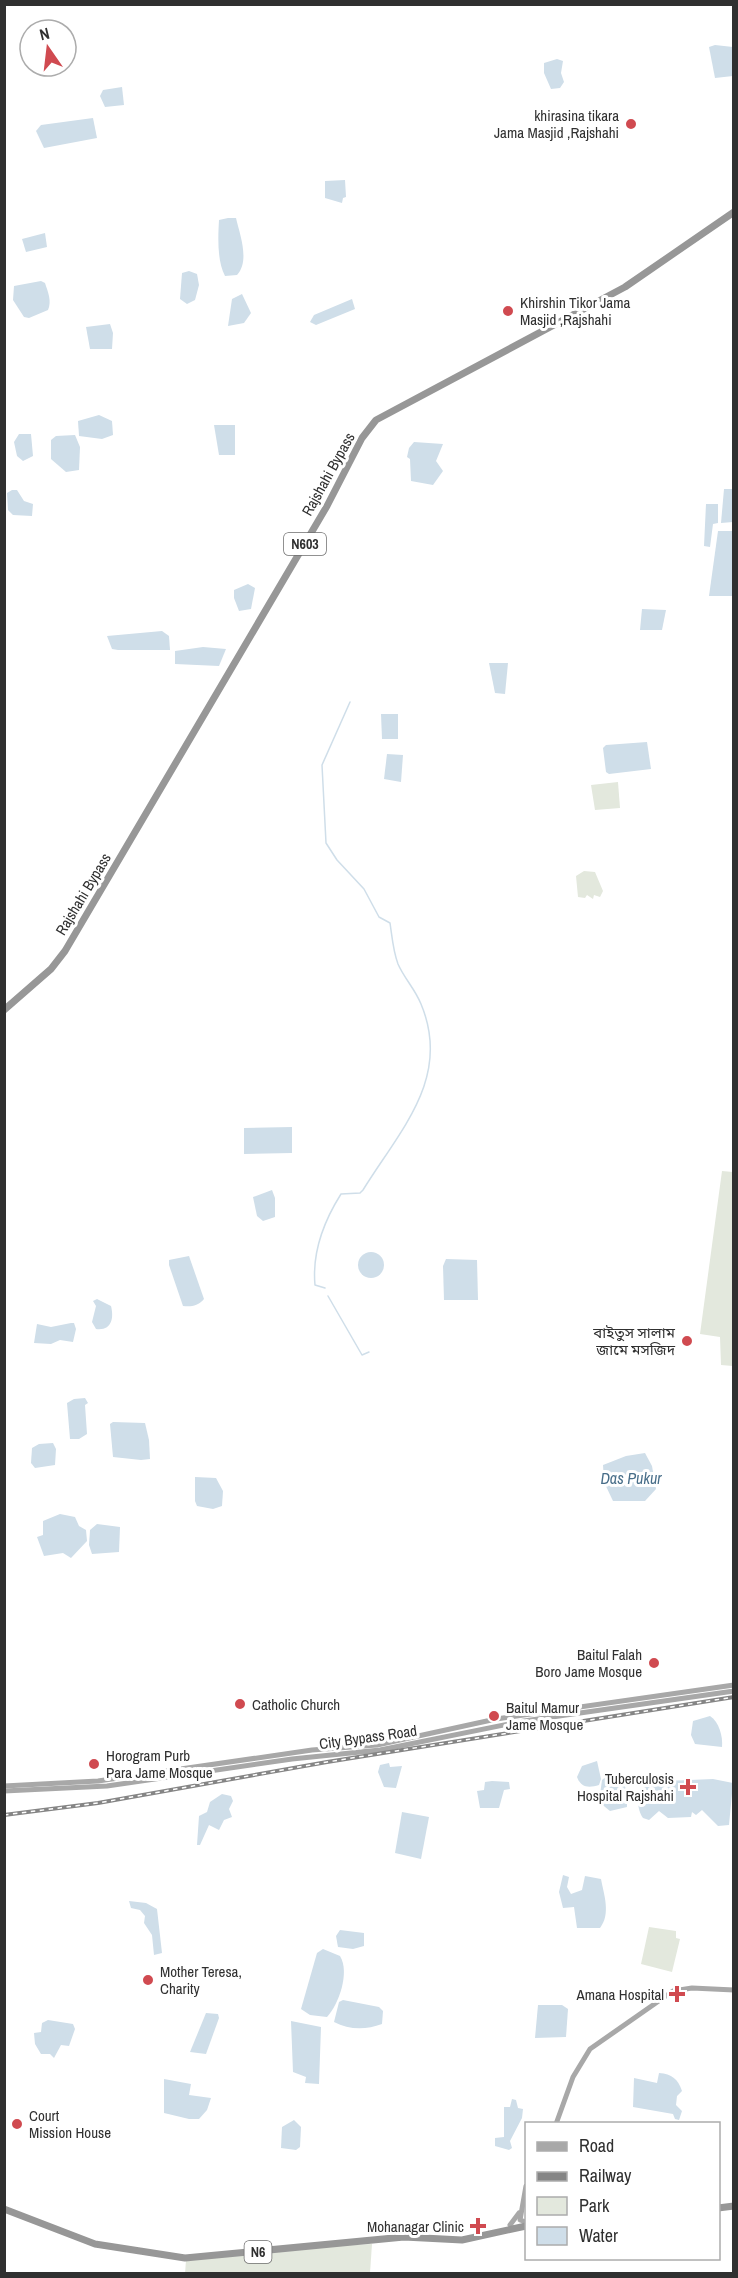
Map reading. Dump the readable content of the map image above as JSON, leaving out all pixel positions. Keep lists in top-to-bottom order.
{
  "streets": {
    "highway": ["Rajshahi Bypass", "N603", "N6"],
    "main road": ["City Bypass Road"]
  },
  "water": ["Das Pukur"],
  "places": {
    "other": [
      "khirasina tikara Jama Masjid ,Rajshahi",
      "Khirshin Tikor Jama Masjid ,Rajshahi",
      "বাইতুস সালাম জামে মসজিদ",
      "Baitul Falah Boro Jame Mosque",
      "Catholic Church",
      "Baitul Mamur Jame Mosque",
      "Horogram Purb Para Jame Mosque",
      "Mother Teresa, Charity",
      "Court Mission House"
    ],
    "health": ["Tuberculosis Hospital Rajshahi", "Amana Hospital", "Mohanagar Clinic"]
  },
  "legend": [
    "Road",
    "Railway",
    "Park",
    "Water"
  ],
  "north": "top"
}
